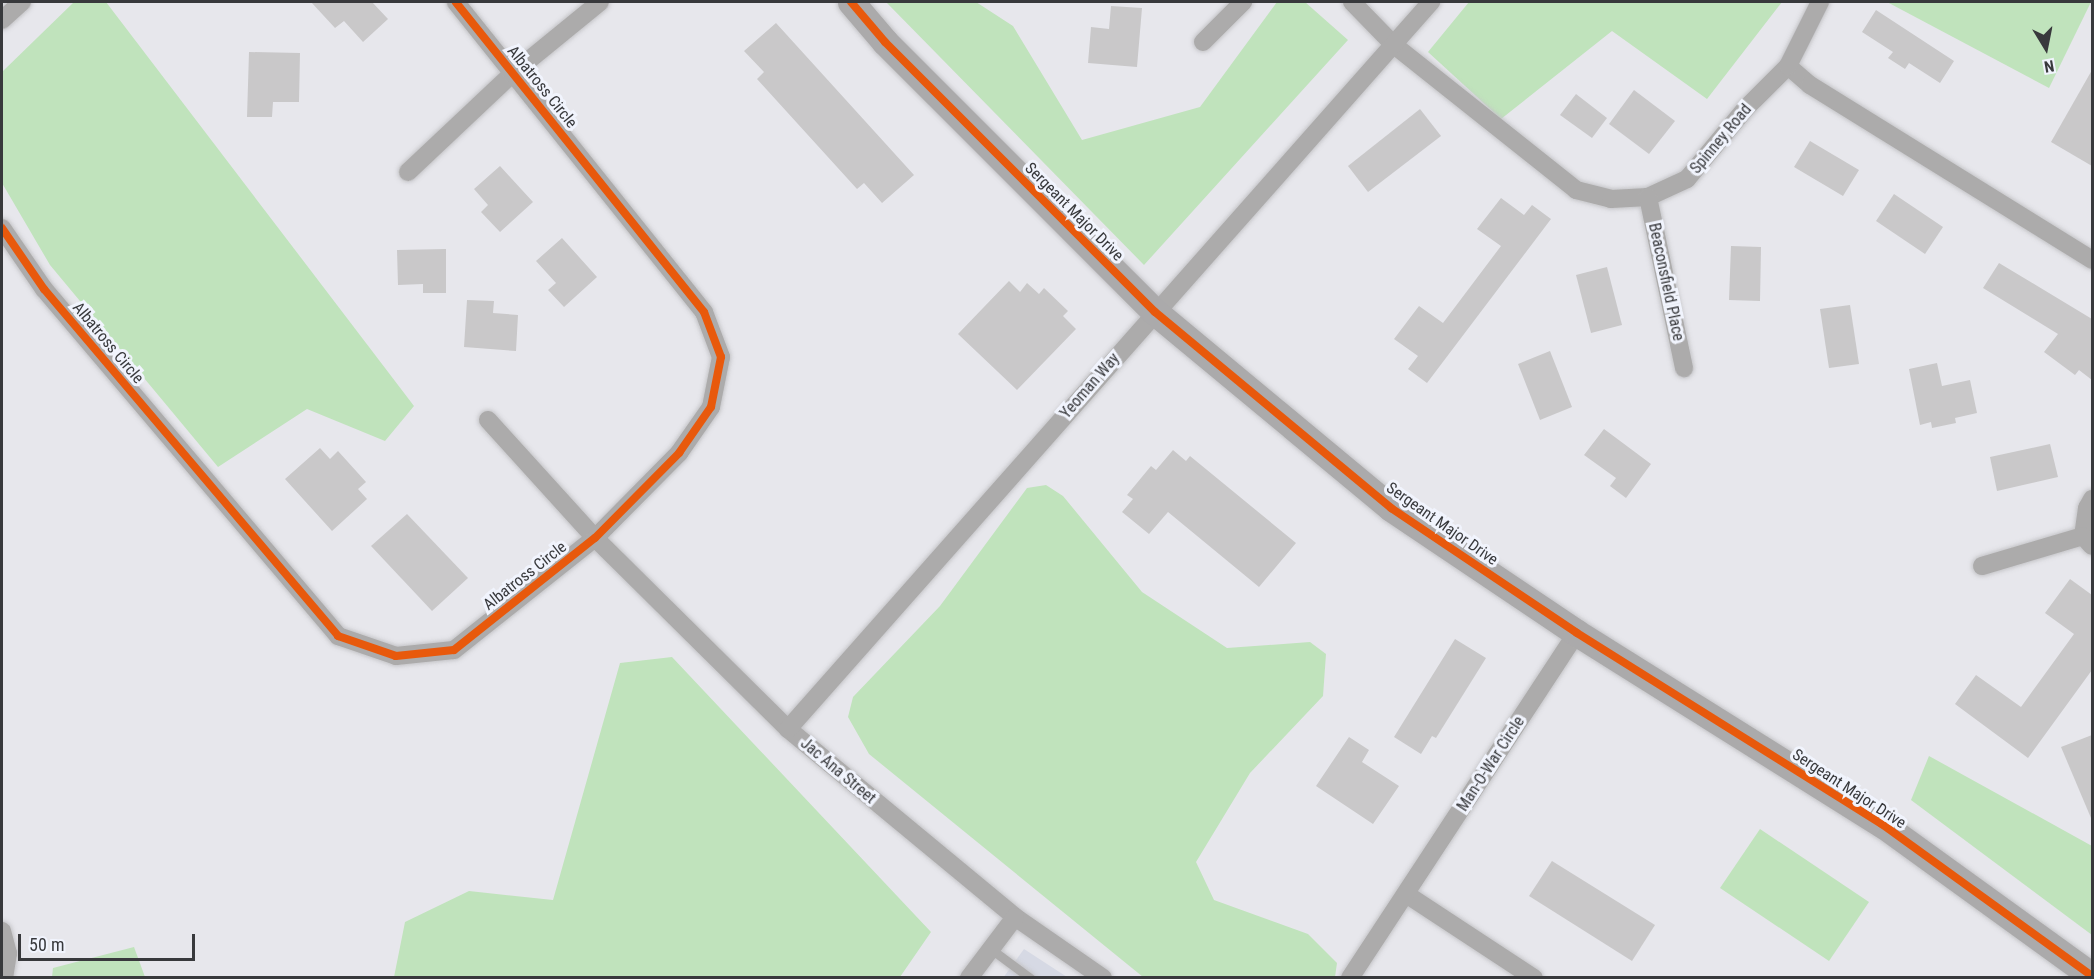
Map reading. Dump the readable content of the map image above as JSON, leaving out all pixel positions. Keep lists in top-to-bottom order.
{
  "streets": {
    "street": [
      "Albatross Circle",
      "Spinney Road",
      "Sergeant Major Drive",
      "Beaconsfield Place",
      "Yeoman Way",
      "Man-O-War Circle",
      "Jac Ana Street"
    ]
  },
  "crossings": [
    ["Albatross Circle", "Jac Ana Street"],
    ["Spinney Road", "Beaconsfield Place"],
    ["Spinney Road", "Yeoman Way"],
    ["Sergeant Major Drive", "Yeoman Way"],
    ["Sergeant Major Drive", "Man-O-War Circle"],
    ["Yeoman Way", "Jac Ana Street"]
  ],
  "scale_bar": "50 m",
  "north": "bottom"
}
